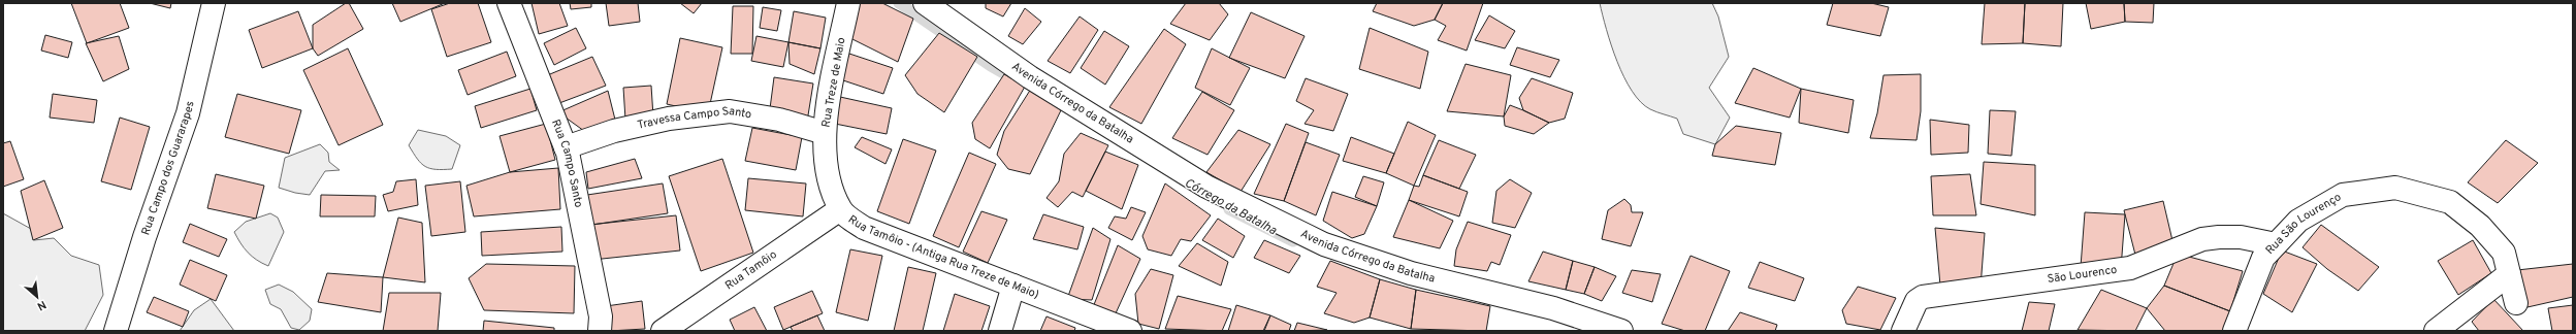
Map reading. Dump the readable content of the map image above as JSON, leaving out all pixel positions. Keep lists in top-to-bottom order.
{
  "streets": {
    "street": [
      "Rua Treze de Maio",
      "Avenida Córrego da Batalha",
      "Travessa Campo Santo",
      "Rua Campo Santo",
      "Rua Campo dos Guararapes",
      "Rua São Lourenço",
      "Rua Tamôio - (Antiga Rua Treze de Maio)",
      "Rua Tamôio",
      "São Lourenco"
    ]
  },
  "crossings": [
    ["Rua Treze de Maio", "Travessa Campo Santo"],
    ["Rua Treze de Maio", "Rua Tamôio - (Antiga Rua Treze de Maio)"],
    ["Rua Treze de Maio", "Rua Tamôio"],
    ["Travessa Campo Santo", "Rua Campo Santo"],
    ["Rua São Lourenço", "São Lourenco"],
    ["Rua Tamôio - (Antiga Rua Treze de Maio)", "Rua Tamôio"]
  ],
  "water": ["Córrego da Batalha"],
  "north": "bottom right"
}
